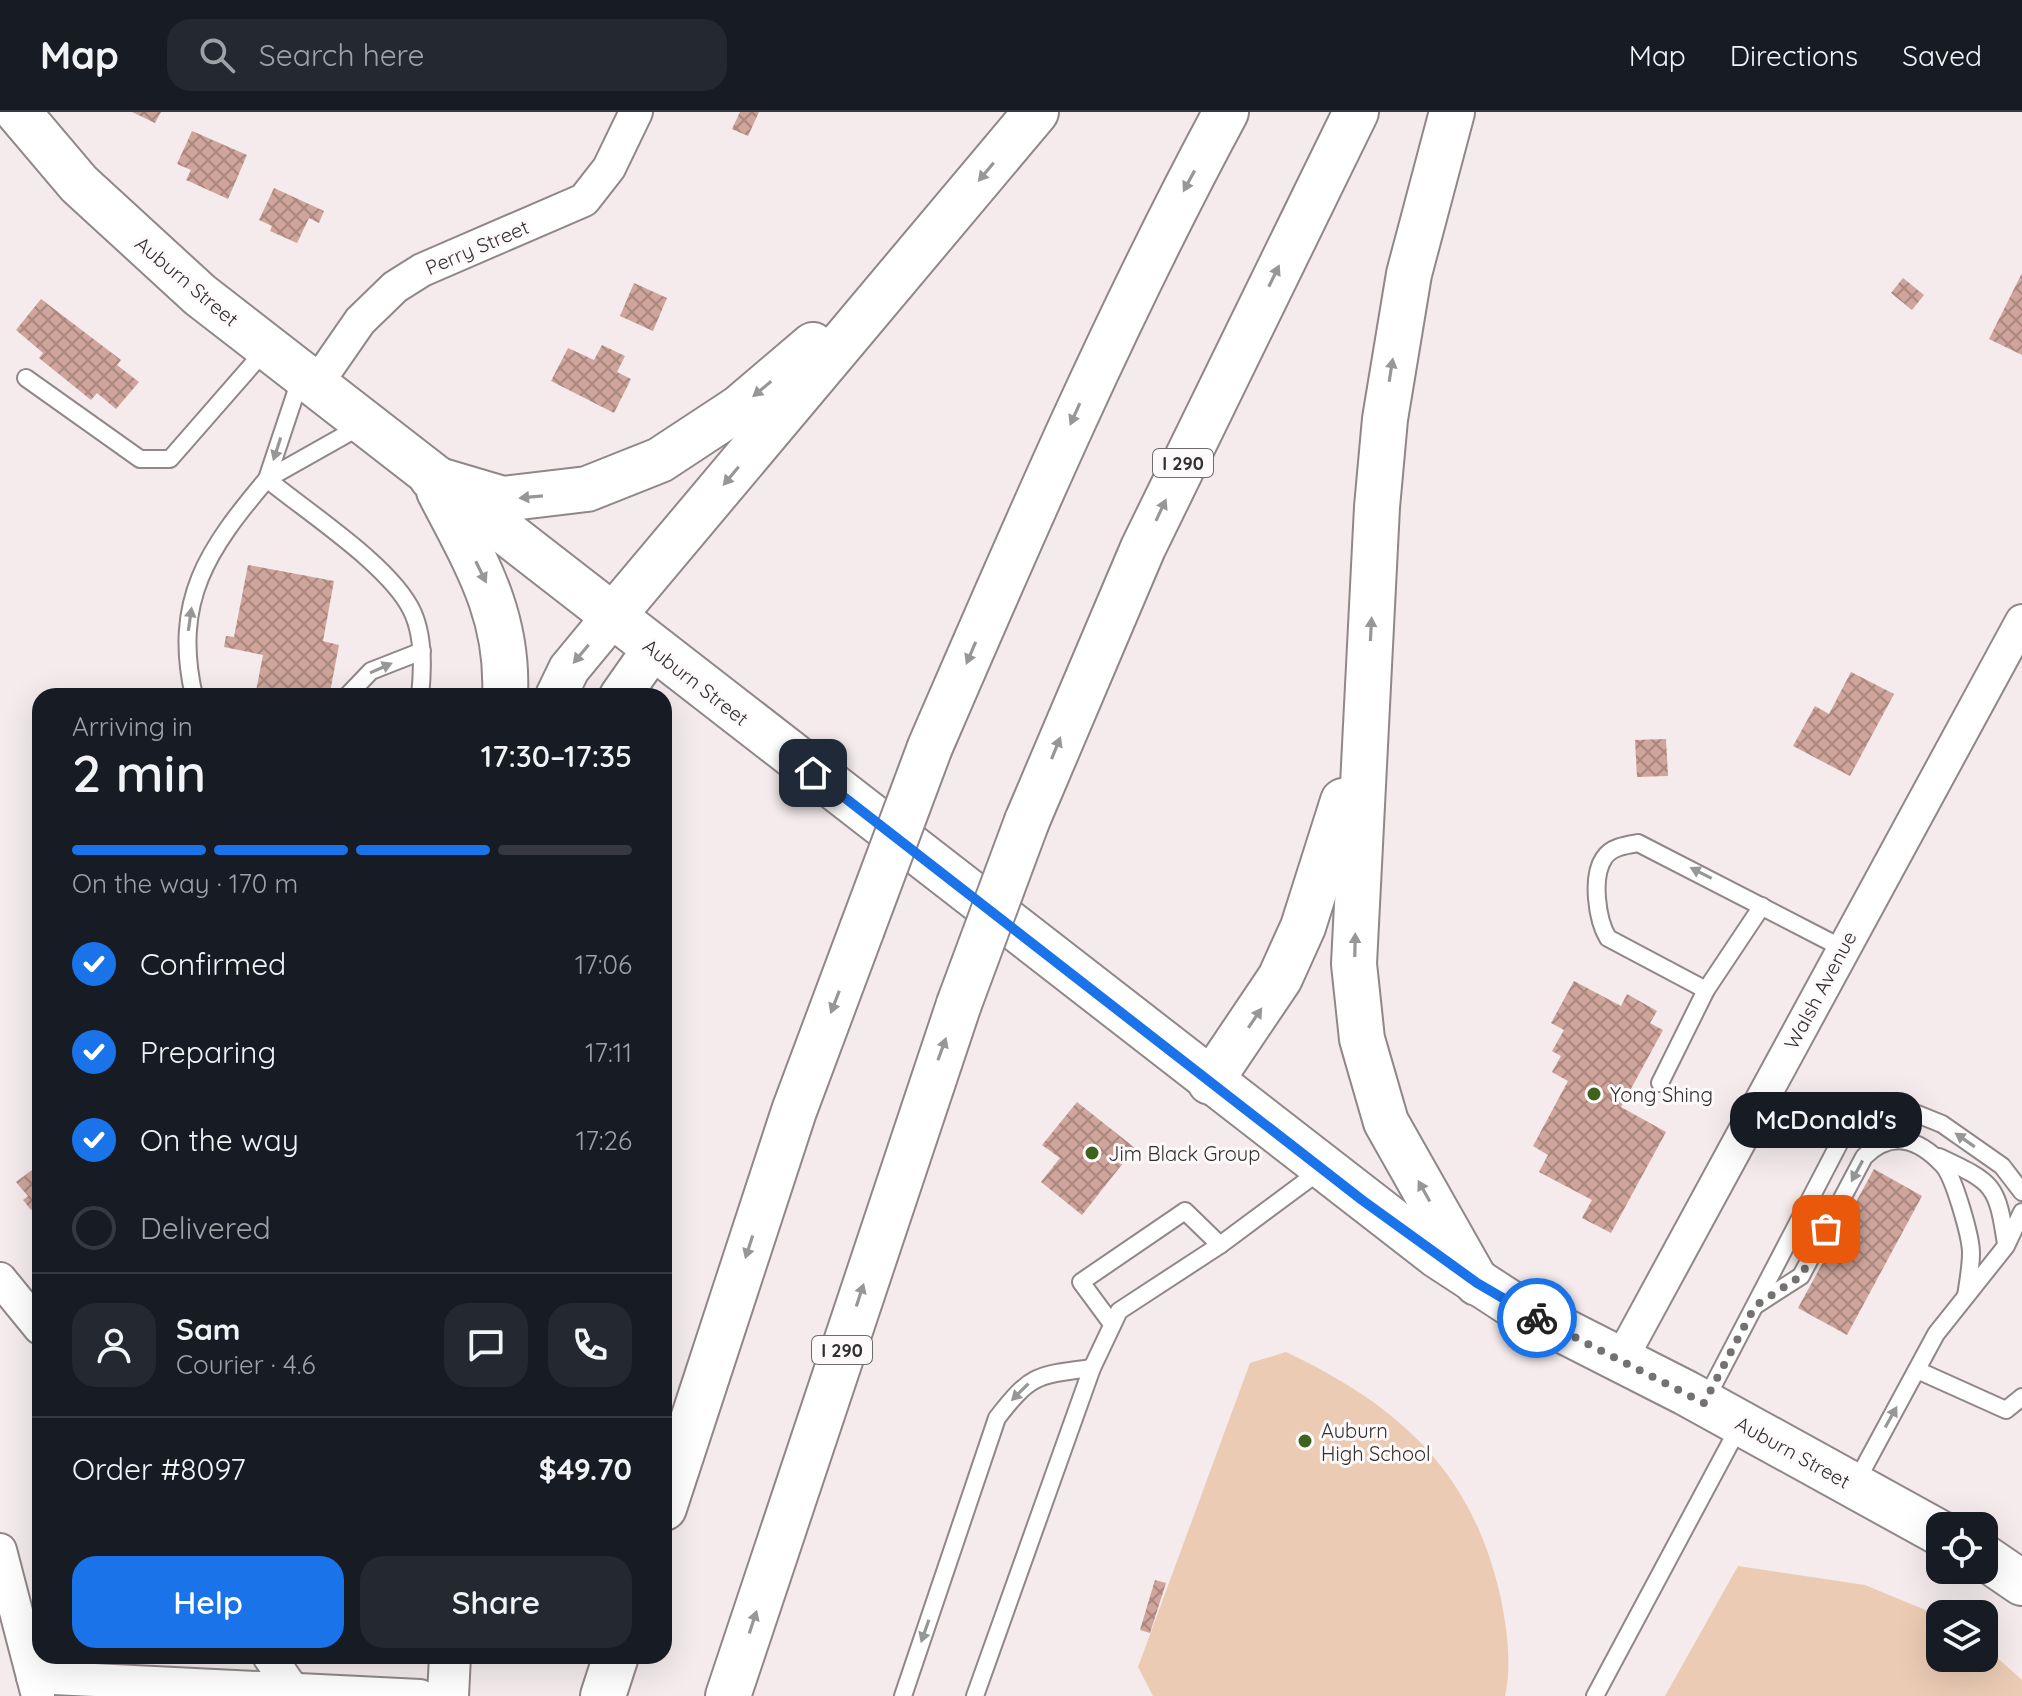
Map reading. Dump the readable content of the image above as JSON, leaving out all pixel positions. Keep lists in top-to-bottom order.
{
  "streets": {
    "main road": ["Auburn Street", "I 290"],
    "street": ["Perry Street", "Walsh Avenue"]
  },
  "crossings": [
    ["Perry Street", "Auburn Street"],
    ["Auburn Street", "Walsh Avenue"]
  ],
  "places": [
    "Yong Shing",
    "Jim Black Group",
    "McDonald's",
    "Auburn High School"
  ],
  "page": {
    "header": "Map",
    "search": "Search here",
    "nav": ["Map", "Directions", "Saved"],
    "heading": ["2 min", "Arriving in", "17:30–17:35"],
    "panel": [
      "Sam",
      "Courier · 4.6",
      "Order #8097",
      "$49.70"
    ],
    "bar": "On the way · 170 m",
    "list": [
      ["Confirmed", "17:06"],
      ["Preparing", "17:11"],
      ["On the way", "17:26"],
      "Delivered"
    ],
    "bubble": "McDonald's",
    "buttons": ["Help", "Share"]
  }
}
